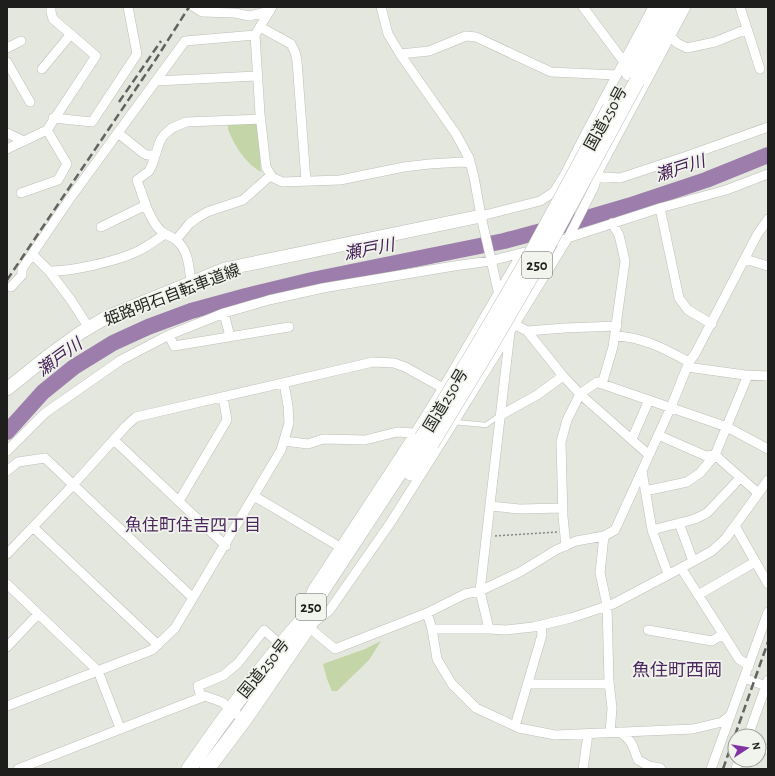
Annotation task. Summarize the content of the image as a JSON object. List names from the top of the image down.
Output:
{
  "streets": {
    "highway": ["国道250号", "250"],
    "main road": ["姫路明石自転車道線"]
  },
  "districts": ["魚住町住吉四丁目", "魚住町西岡"],
  "water": ["瀬戸川"],
  "north": "right"
}
